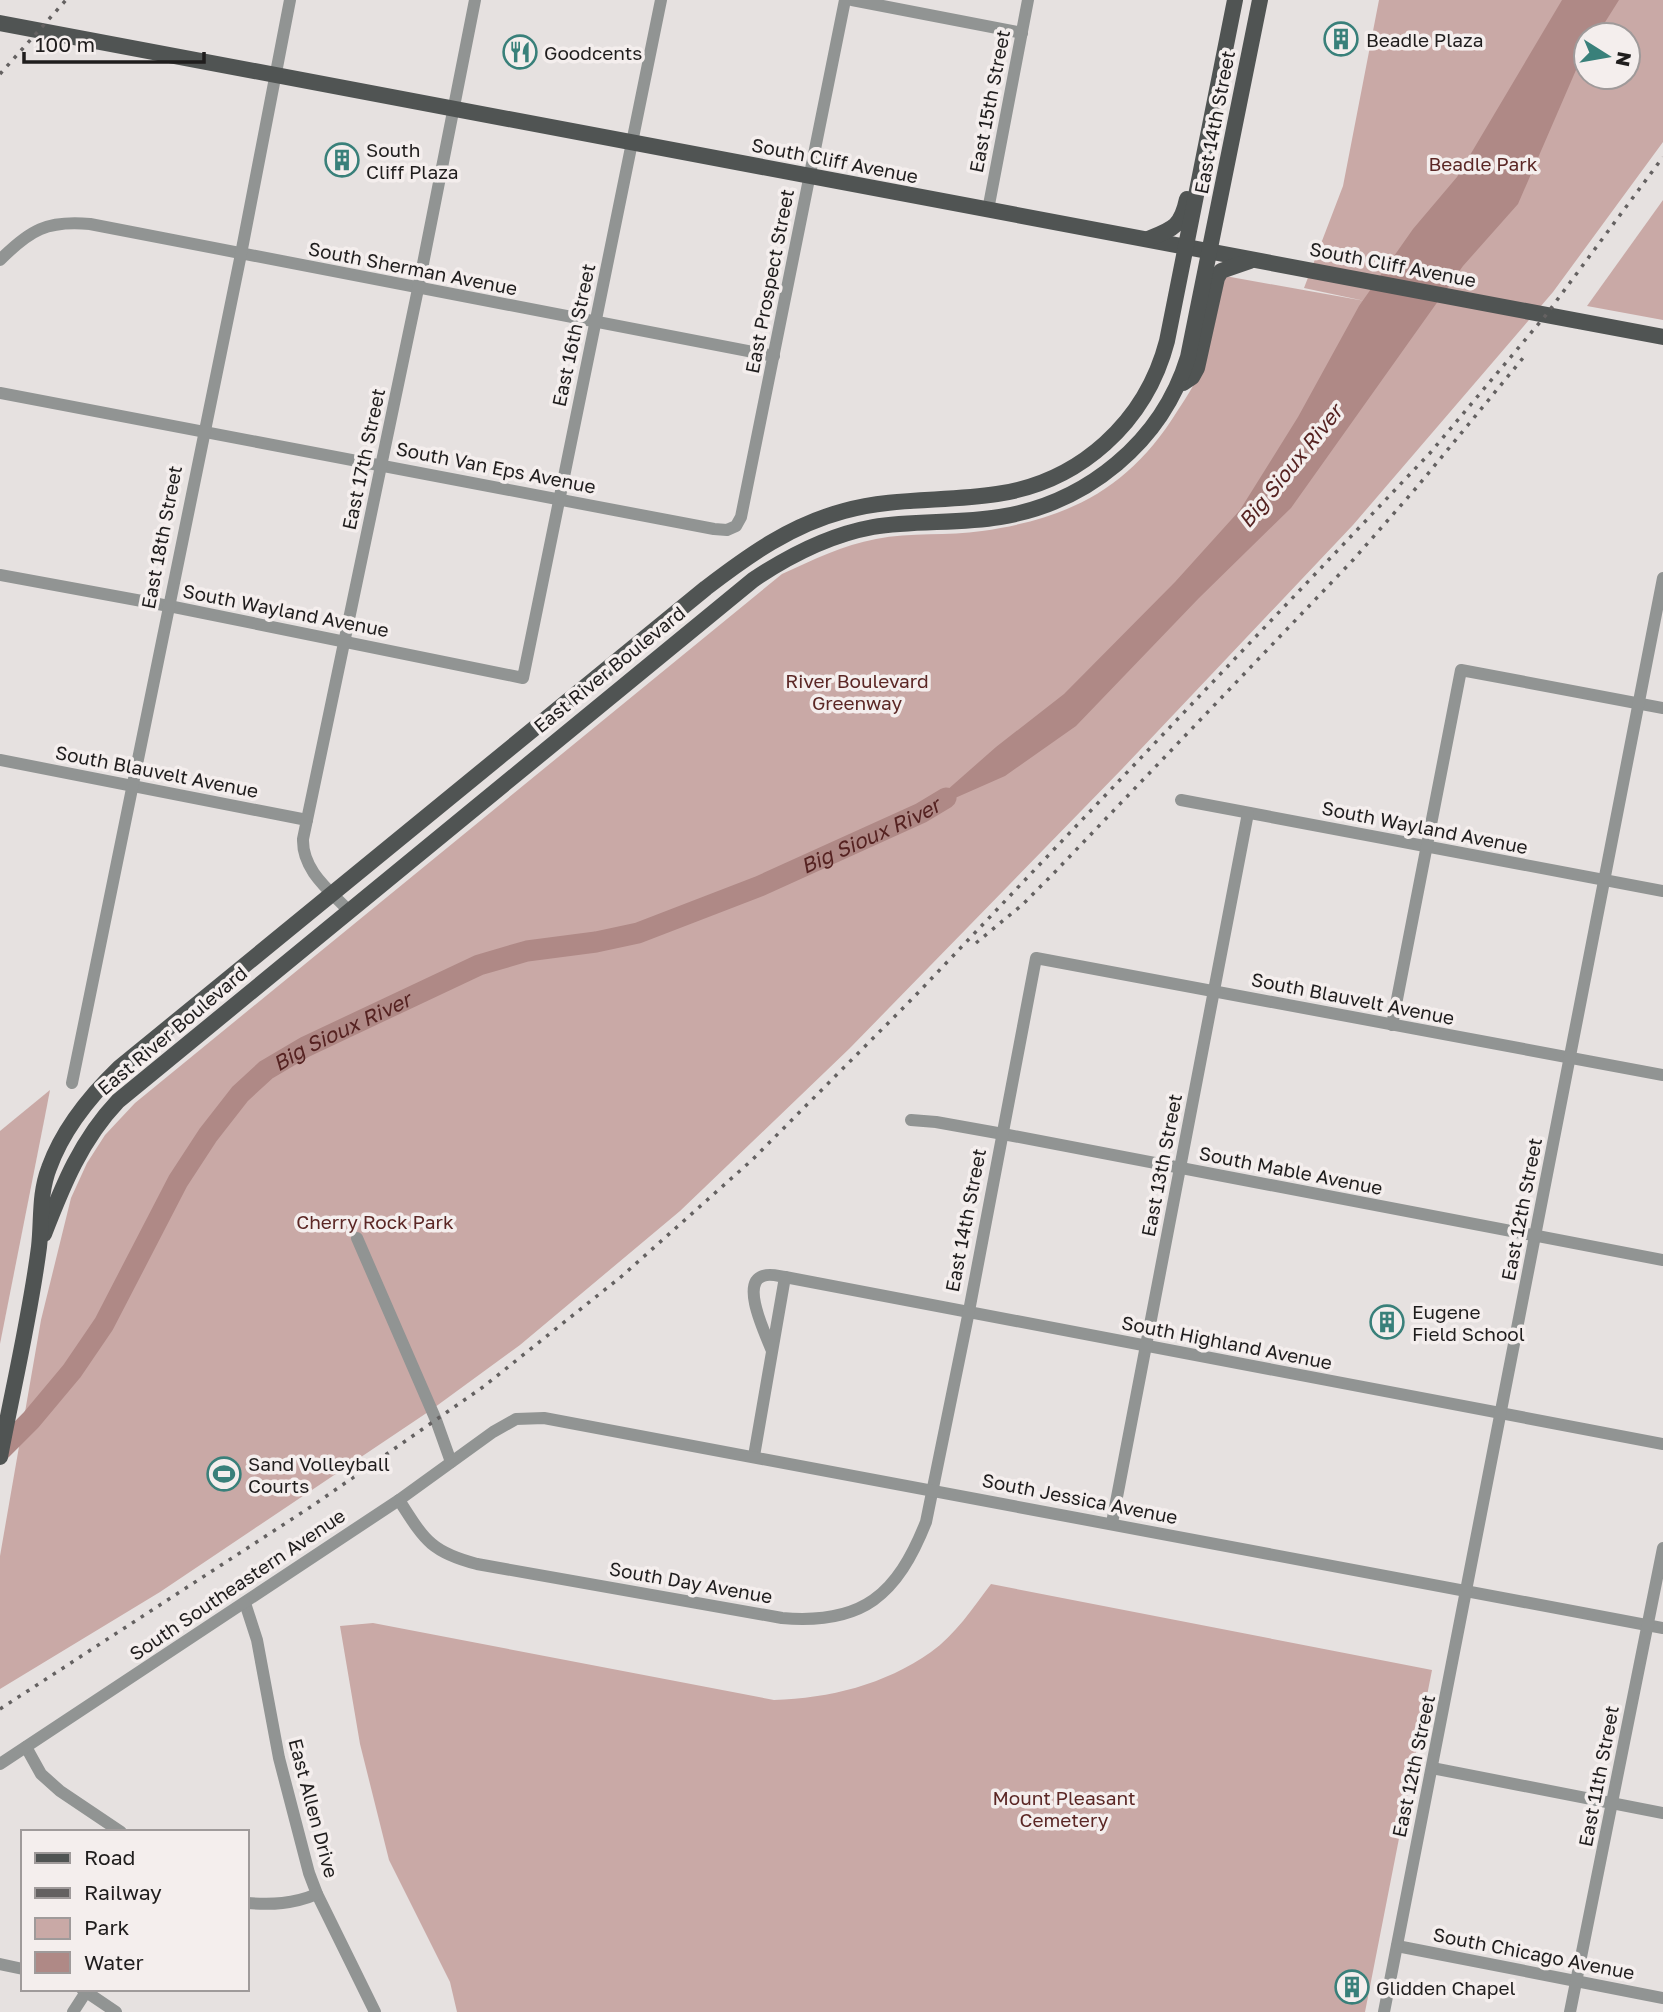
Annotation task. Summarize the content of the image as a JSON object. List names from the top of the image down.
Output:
{
  "streets": {
    "main road": ["East 14th Street", "South Cliff Avenue", "East River Boulevard"],
    "street": [
      "East 15th Street",
      "South Sherman Avenue",
      "East Prospect Street",
      "East 16th Street",
      "East 17th Street",
      "South Van Eps Avenue",
      "East 18th Street",
      "South Wayland Avenue",
      "South Blauvelt Avenue",
      "East 13th Street",
      "South Mable Avenue",
      "East 12th Street",
      "South Highland Avenue",
      "South Jessica Avenue",
      "South Day Avenue",
      "South Southeastern Avenue",
      "East 11th Street",
      "East Allen Drive",
      "South Chicago Avenue"
    ]
  },
  "crossings": [
    ["East 15th Street", "South Cliff Avenue"],
    ["East 14th Street", "South Cliff Avenue"],
    ["East 14th Street", "East River Boulevard"],
    ["East 14th Street", "South Blauvelt Avenue"],
    ["East 14th Street", "South Mable Avenue"],
    ["East 14th Street", "South Highland Avenue"],
    ["East 14th Street", "South Jessica Avenue"],
    ["East 14th Street", "South Day Avenue"],
    ["South Cliff Avenue", "East Prospect Street"],
    ["South Cliff Avenue", "East 16th Street"],
    ["South Cliff Avenue", "East 17th Street"],
    ["South Cliff Avenue", "East 18th Street"],
    ["South Cliff Avenue", "East River Boulevard"],
    ["South Sherman Avenue", "East Prospect Street"],
    ["South Sherman Avenue", "East 16th Street"],
    ["South Sherman Avenue", "East 17th Street"],
    ["South Sherman Avenue", "East 18th Street"],
    ["East Prospect Street", "South Van Eps Avenue"],
    ["East 16th Street", "South Van Eps Avenue"],
    ["East 16th Street", "South Wayland Avenue"],
    ["East 17th Street", "South Van Eps Avenue"],
    ["East 17th Street", "South Wayland Avenue"],
    ["East 17th Street", "East River Boulevard"],
    ["East 17th Street", "South Blauvelt Avenue"],
    ["South Van Eps Avenue", "East 18th Street"],
    ["East 18th Street", "South Wayland Avenue"],
    ["East 18th Street", "South Blauvelt Avenue"],
    ["South Wayland Avenue", "East 13th Street"],
    ["South Wayland Avenue", "East 12th Street"],
    ["South Blauvelt Avenue", "East 13th Street"],
    ["South Blauvelt Avenue", "East 12th Street"],
    ["East 13th Street", "South Mable Avenue"],
    ["East 13th Street", "South Highland Avenue"],
    ["East 13th Street", "South Jessica Avenue"],
    ["South Mable Avenue", "East 12th Street"],
    ["East 12th Street", "South Highland Avenue"],
    ["East 12th Street", "South Jessica Avenue"],
    ["East 12th Street", "South Chicago Avenue"],
    ["South Jessica Avenue", "South Day Avenue"],
    ["South Jessica Avenue", "South Southeastern Avenue"],
    ["South Jessica Avenue", "East 11th Street"],
    ["South Day Avenue", "South Southeastern Avenue"],
    ["South Southeastern Avenue", "East Allen Drive"],
    ["East 11th Street", "South Chicago Avenue"]
  ],
  "water": ["Big Sioux River"],
  "parks": [
    "Beadle Park",
    "River Boulevard Greenway",
    "Cherry Rock Park",
    "Mount Pleasant Cemetery"
  ],
  "places": {
    "building": [
      "Beadle Plaza",
      "South Cliff Plaza",
      "Eugene Field School",
      "Glidden Chapel"
    ],
    "restaurant": ["Goodcents"],
    "sports": ["Sand Volleyball Courts"]
  },
  "legend": [
    "Road",
    "Railway",
    "Park",
    "Water"
  ],
  "scale_bar": "100 m",
  "north": "right"
}
